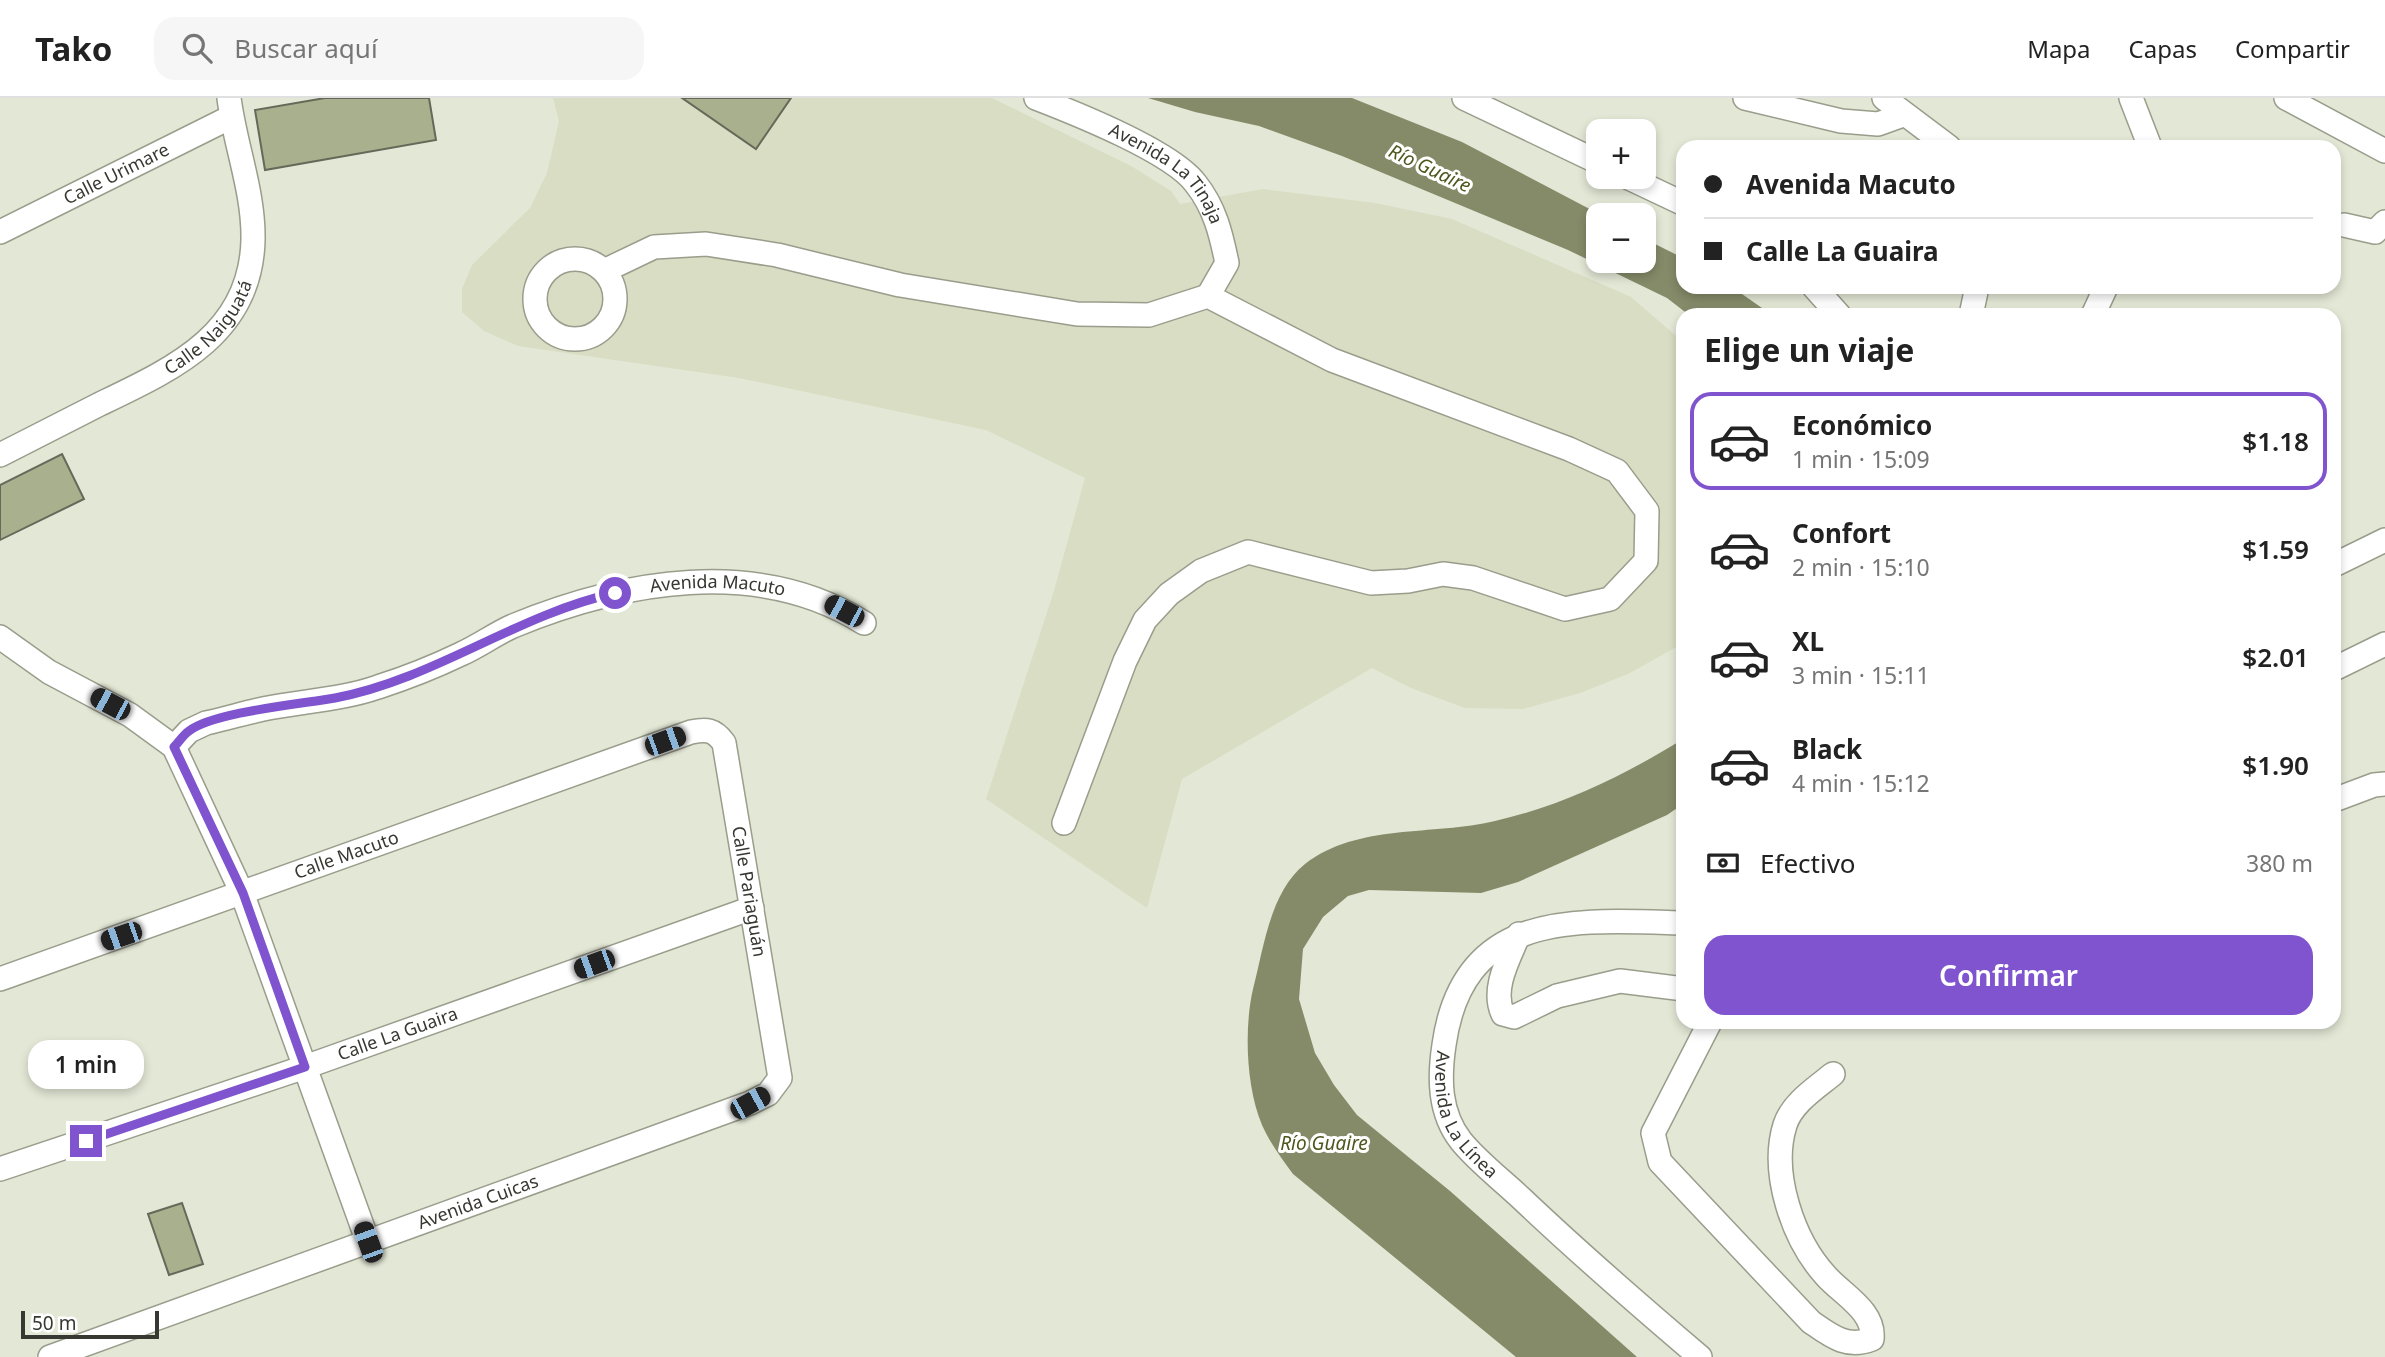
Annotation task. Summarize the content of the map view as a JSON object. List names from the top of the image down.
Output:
{
  "streets": {
    "street": [
      "Calle Urimare",
      "Avenida La Tinaja",
      "Calle Naiguatá",
      "Avenida Macuto",
      "Calle Macuto",
      "Calle Pariaguán",
      "Calle La Guaira",
      "Avenida La Línea",
      "Avenida Cuicas"
    ]
  },
  "crossings": [
    ["Calle Urimare", "Calle Naiguatá"],
    ["Calle Macuto", "Calle Pariaguán"],
    ["Calle Pariaguán", "Calle La Guaira"],
    ["Calle Pariaguán", "Avenida Cuicas"]
  ],
  "water": ["Río Guaire"],
  "scale_bar": "50 m",
  "page": {
    "header": "Tako",
    "search": "Buscar aquí",
    "nav": ["Mapa", "Capas", "Compartir"],
    "map_buttons": ["+", "−"],
    "banner": ["Avenida Macuto", "Calle La Guaira"],
    "heading": "Elige un viaje",
    "list": [
      {
        "name": "Económico",
        "note": "1 min · 15:09",
        "value": "$1.18"
      },
      {
        "name": "Confort",
        "note": "2 min · 15:10",
        "value": "$1.59"
      },
      {
        "name": "XL",
        "note": "3 min · 15:11",
        "value": "$2.01"
      },
      {
        "name": "Black",
        "note": "4 min · 15:12",
        "value": "$1.90"
      }
    ],
    "pay": ["Efectivo", "380 m"],
    "buttons": "Confirmar",
    "bubble": "1 min",
    "scale": "50 m"
  }
}
